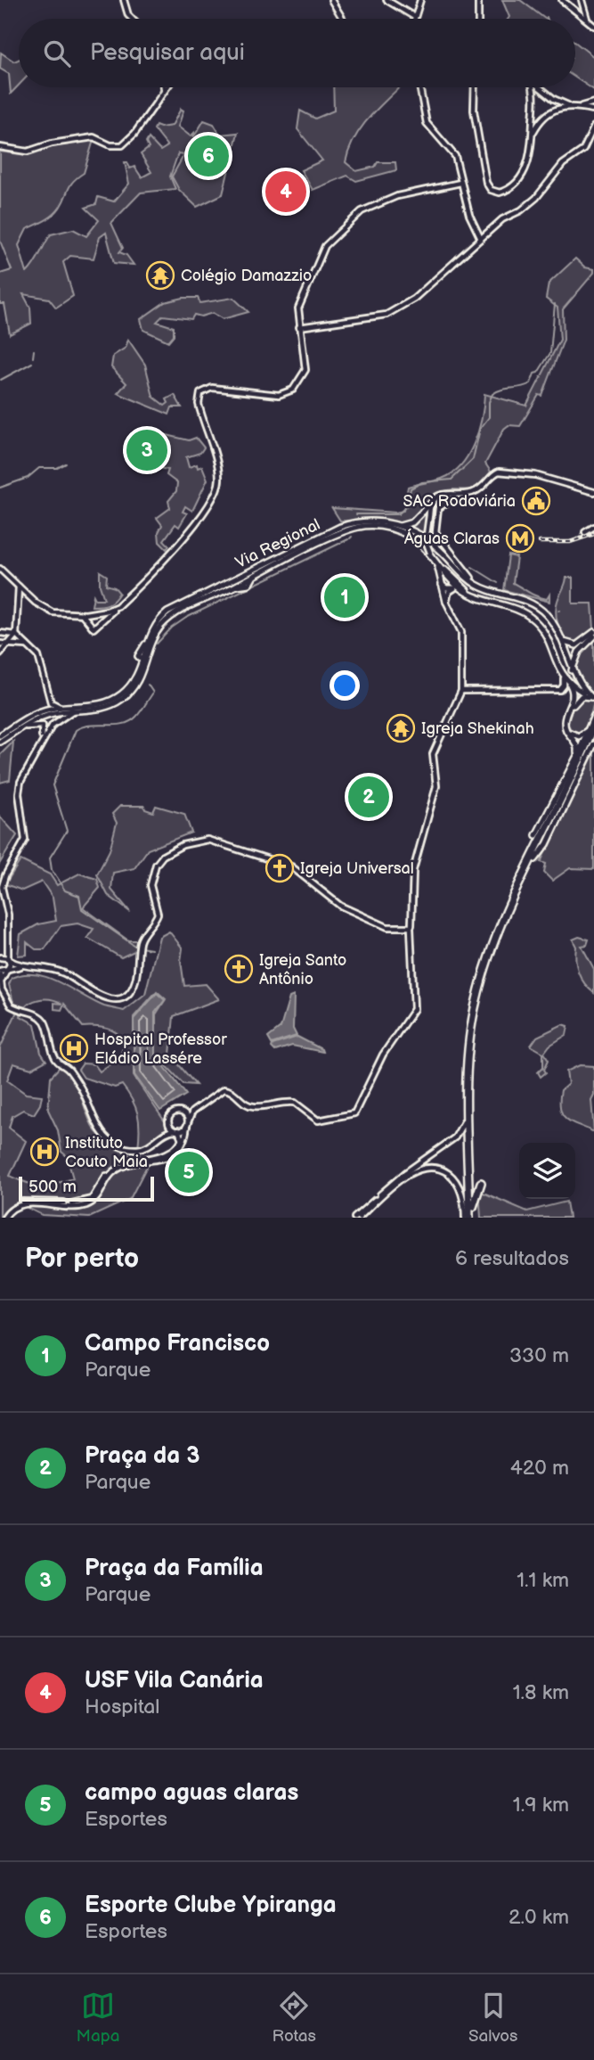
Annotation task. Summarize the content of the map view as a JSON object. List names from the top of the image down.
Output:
{
  "streets": {
    "main road": ["Via Regional"]
  },
  "places": {
    "temple": ["Colégio Damazzio", "Igreja Shekinah"],
    "public building": ["SAC Rodoviária"],
    "metro station": ["Águas Claras"],
    "church": ["Igreja Universal", "Igreja Santo Antônio"],
    "hospital": ["Hospital Professor Eládio Lassére", "Instituto Couto Maia"]
  },
  "scale_bar": "500 m",
  "page": {
    "search": "Pesquisar aqui",
    "pins": [
      "6",
      "4",
      "3",
      "1",
      "2",
      "5"
    ],
    "scale": "500 m",
    "heading": ["Por perto", "6 resultados"],
    "list": [
      {
        "mark": "1",
        "name": "Campo Francisco",
        "note": "Parque",
        "value": "330 m"
      },
      {
        "mark": "2",
        "name": "Praça da 3",
        "note": "Parque",
        "value": "420 m"
      },
      {
        "mark": "3",
        "name": "Praça da Família",
        "note": "Parque",
        "value": "1.1 km"
      },
      {
        "mark": "4",
        "name": "USF Vila Canária",
        "note": "Hospital",
        "value": "1.8 km"
      },
      {
        "mark": "5",
        "name": "campo aguas claras",
        "note": "Esportes",
        "value": "1.9 km"
      },
      {
        "mark": "6",
        "name": "Esporte Clube Ypiranga",
        "note": "Esportes",
        "value": "2.0 km"
      }
    ],
    "nav": ["Mapa", "Rotas", "Salvos"]
  }
}
